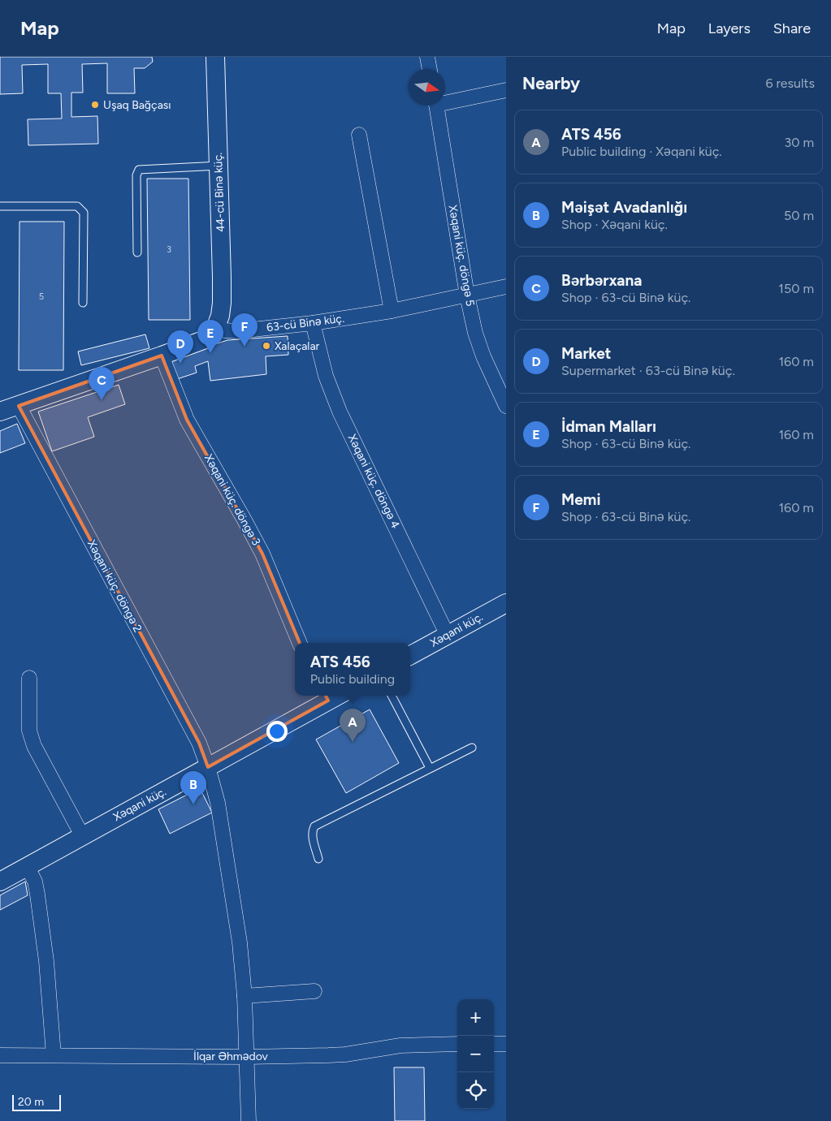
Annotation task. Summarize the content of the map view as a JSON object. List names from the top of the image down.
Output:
{
  "streets": {
    "street": [
      "44-cü Binə küç.",
      "Xəqani küç. döngə 5",
      "63-cü Binə küç.",
      "Xəqani küç. döngə 4",
      "Xəqani küç. döngə 3",
      "Xəqani küç. döngə 2",
      "Xəqani küç.",
      "İlqar Əhmədov"
    ]
  },
  "crossings": [
    ["44-cü Binə küç.", "63-cü Binə küç."],
    ["Xəqani küç. döngə 5", "63-cü Binə küç."],
    ["63-cü Binə küç.", "Xəqani küç. döngə 4"],
    ["Xəqani küç. döngə 4", "Xəqani küç."],
    ["Xəqani küç. döngə 2", "Xəqani küç."],
    ["Xəqani küç. döngə 2", "İlqar Əhmədov"]
  ],
  "places": ["Uşaq Bağçası", "Xalaçalar"],
  "house_numbers": ["3", "5"],
  "scale_bar": "20 m",
  "north": "right",
  "page": {
    "header": "Map",
    "nav": ["Map", "Layers", "Share"],
    "heading": ["Nearby", "6 results"],
    "list": [
      {
        "mark": "A",
        "name": "ATS 456",
        "note": "Public building · Xəqani küç.",
        "value": "30 m"
      },
      {
        "mark": "B",
        "name": "Məişət Avadanlığı",
        "note": "Shop · Xəqani küç.",
        "value": "50 m"
      },
      {
        "mark": "C",
        "name": "Bərbərxana",
        "note": "Shop · 63-cü Binə küç.",
        "value": "150 m"
      },
      {
        "mark": "D",
        "name": "Market",
        "note": "Supermarket · 63-cü Binə küç.",
        "value": "160 m"
      },
      {
        "mark": "E",
        "name": "İdman Malları",
        "note": "Shop · 63-cü Binə küç.",
        "value": "160 m"
      },
      {
        "mark": "F",
        "name": "Memi",
        "note": "Shop · 63-cü Binə küç.",
        "value": "160 m"
      }
    ],
    "pins": [
      "F",
      "E",
      "D",
      "C",
      "A",
      "B"
    ],
    "popup": ["ATS 456", "Public building"],
    "map_buttons": ["+", "−"],
    "scale": "20 m"
  }
}
